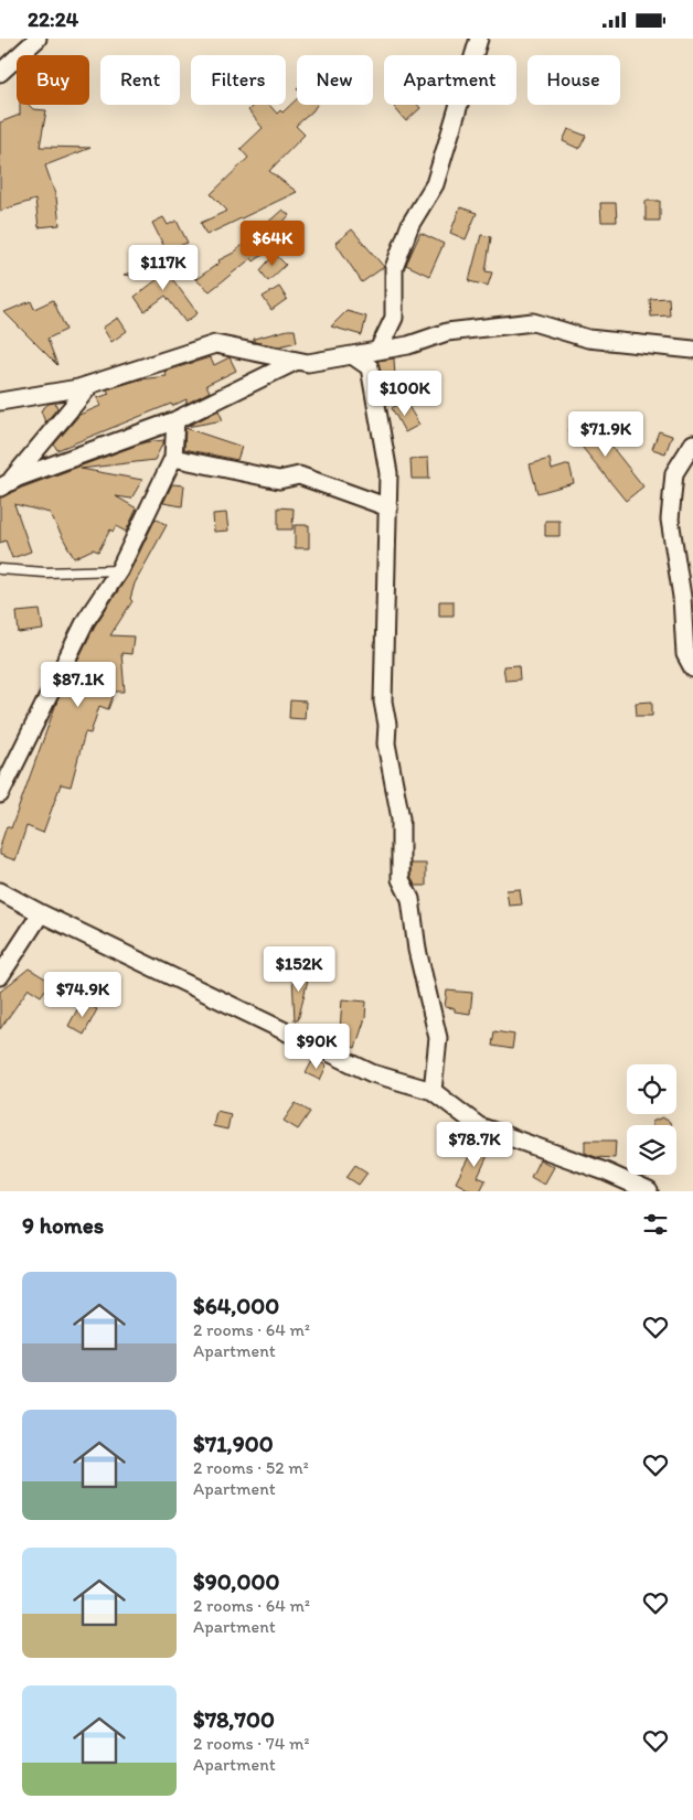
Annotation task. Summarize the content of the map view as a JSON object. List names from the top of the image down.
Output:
{
  "page": {
    "status": "22:24",
    "chip": [
      "Buy",
      "Rent",
      "Filters",
      "New",
      "Apartment",
      "House"
    ],
    "price": [
      "$64K",
      "$117K",
      "$100K",
      "$71.9K",
      "$87.1K",
      "$152K",
      "$74.9K",
      "$90K",
      "$78.7K"
    ],
    "heading": "9 homes",
    "list": [
      {
        "name": "$64,000",
        "note": "2 rooms · 64 m² · Apartment"
      },
      {
        "name": "$71,900",
        "note": "2 rooms · 52 m² · Apartment"
      },
      {
        "name": "$90,000",
        "note": "2 rooms · 64 m² · Apartment"
      },
      {
        "name": "$78,700",
        "note": "2 rooms · 74 m² · Apartment"
      }
    ]
  }
}
